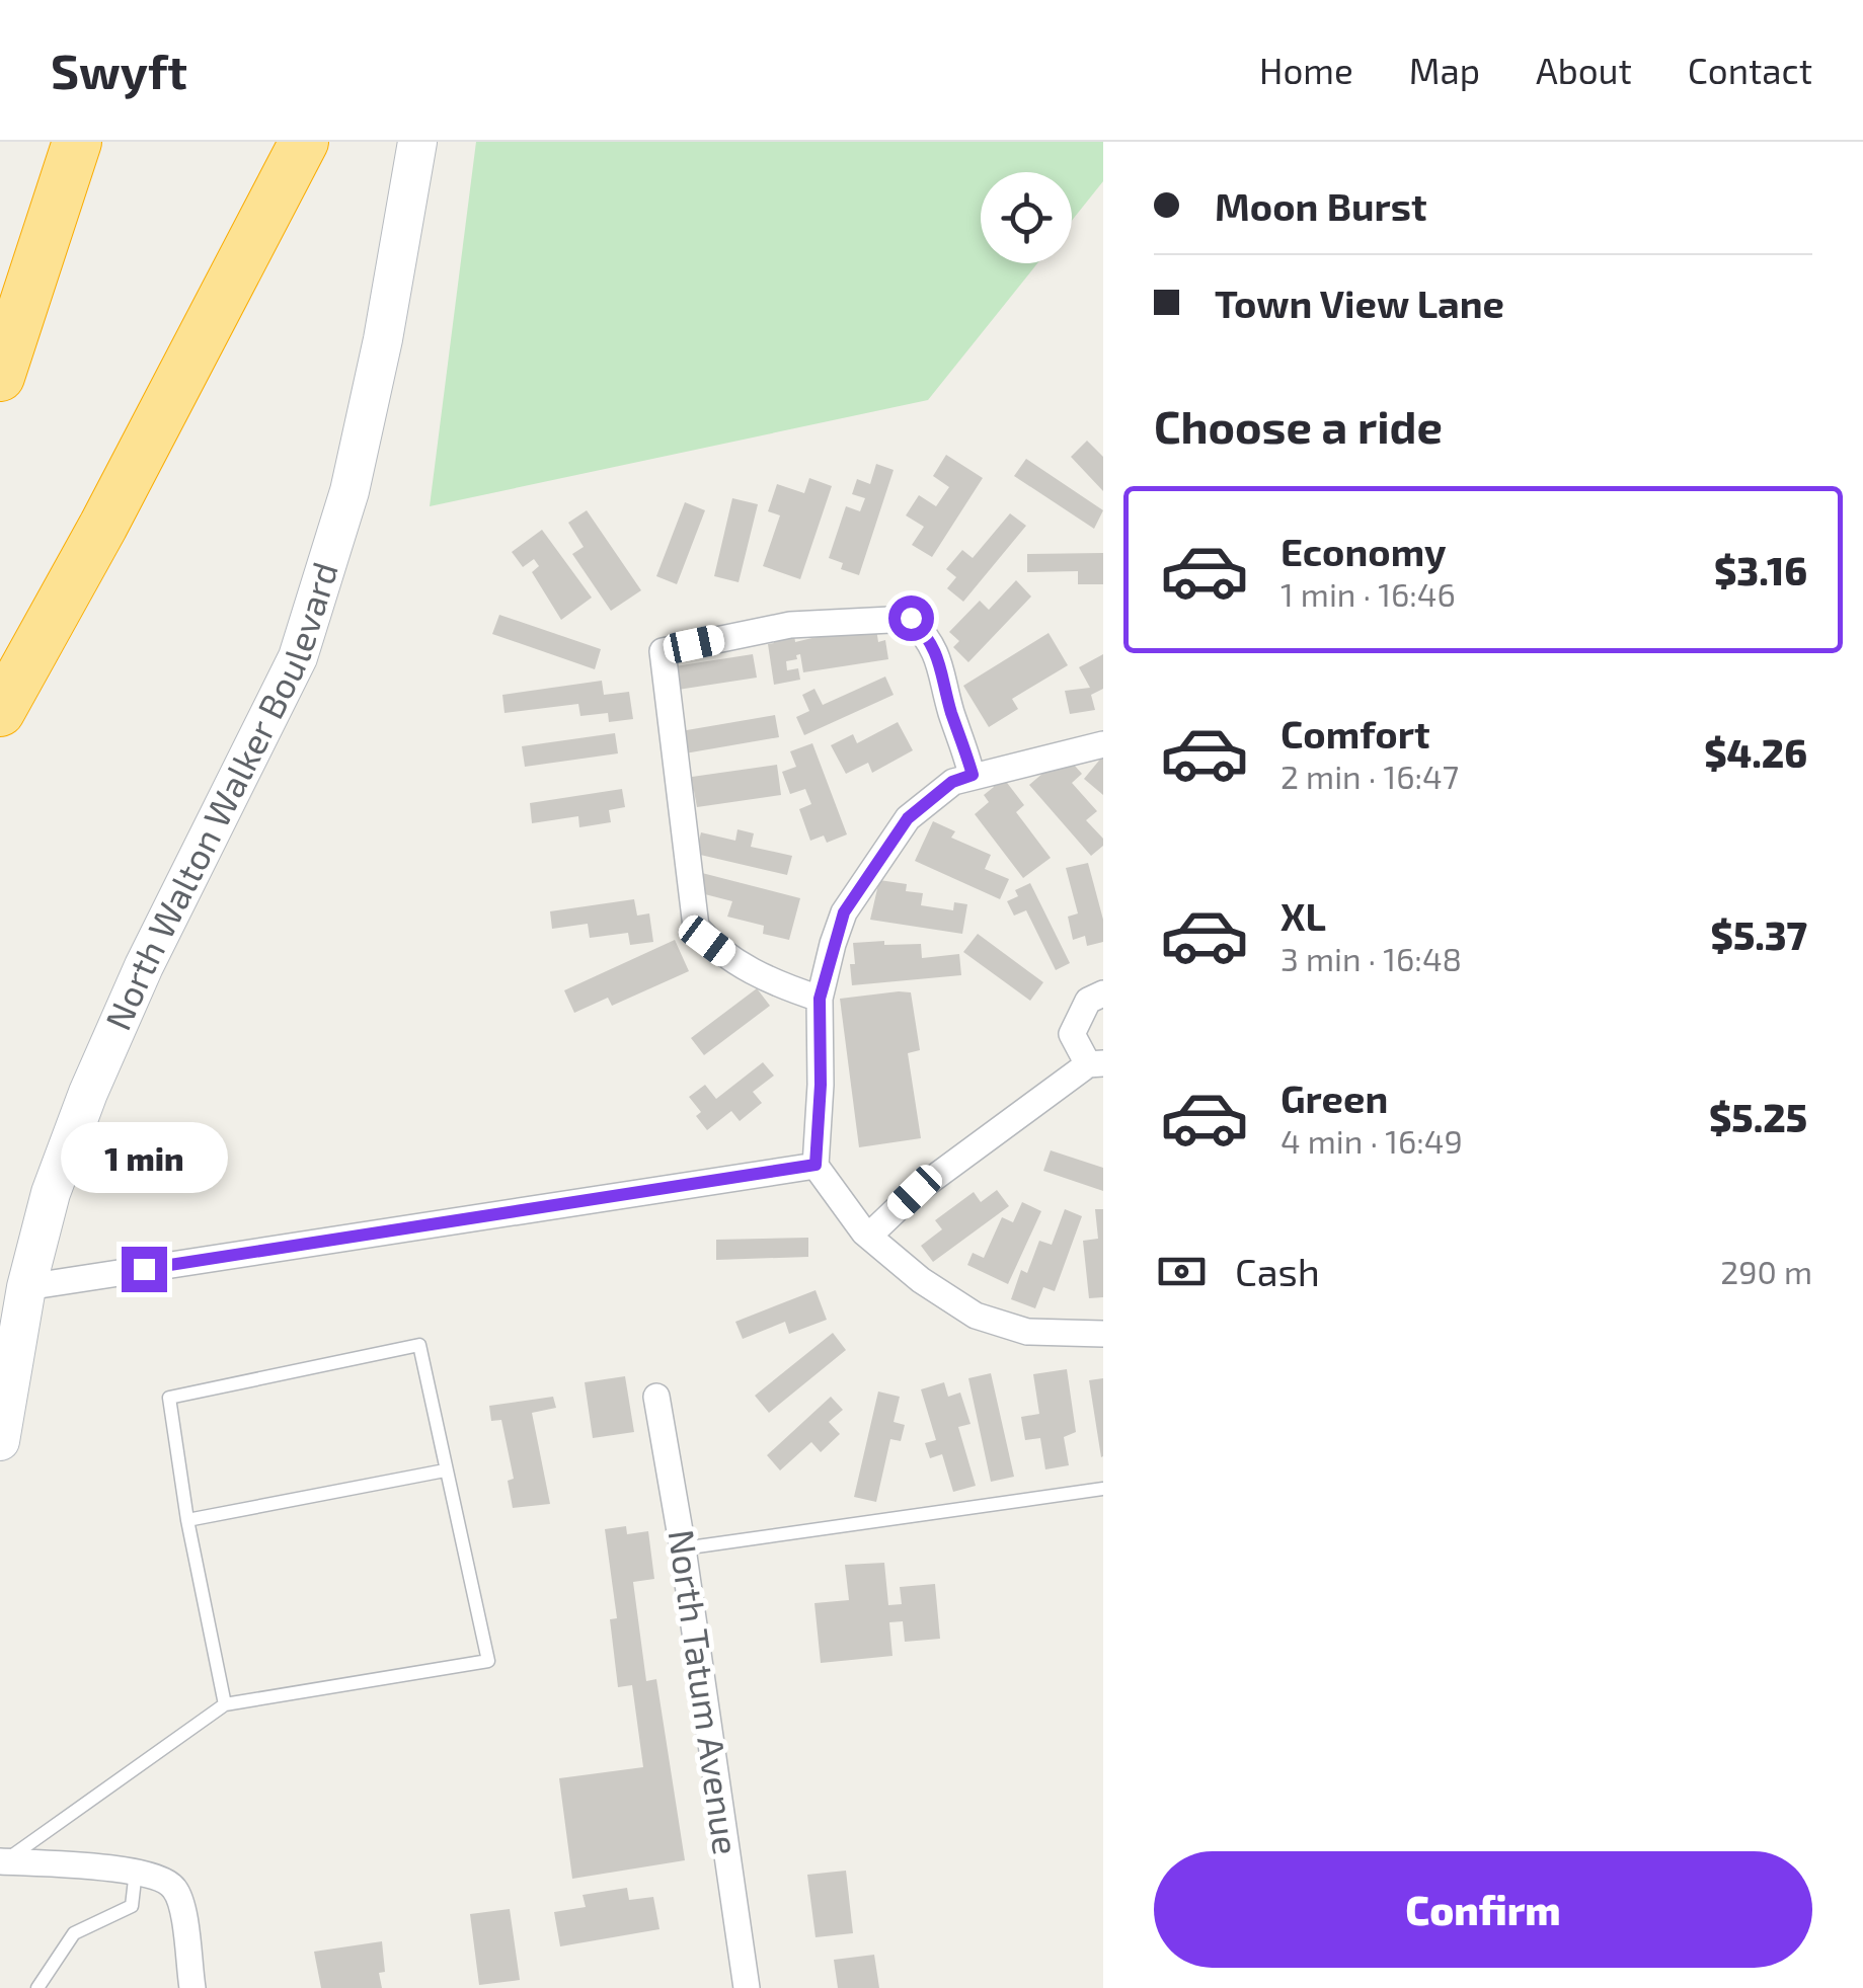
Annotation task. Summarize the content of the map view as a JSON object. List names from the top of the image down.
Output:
{
  "streets": {
    "main road": ["North Walton Walker Boulevard"],
    "street": ["North Tatum Avenue"]
  },
  "page": {
    "header": "Swyft",
    "nav": [
      "Home",
      "Map",
      "About",
      "Contact"
    ],
    "banner": ["Moon Burst", "Town View Lane"],
    "heading": "Choose a ride",
    "list": [
      {
        "name": "Economy",
        "note": "1 min · 16:46",
        "value": "$3.16"
      },
      {
        "name": "Comfort",
        "note": "2 min · 16:47",
        "value": "$4.26"
      },
      {
        "name": "XL",
        "note": "3 min · 16:48",
        "value": "$5.37"
      },
      {
        "name": "Green",
        "note": "4 min · 16:49",
        "value": "$5.25"
      }
    ],
    "bubble": "1 min",
    "pay": ["Cash", "290 m"],
    "buttons": "Confirm"
  }
}
